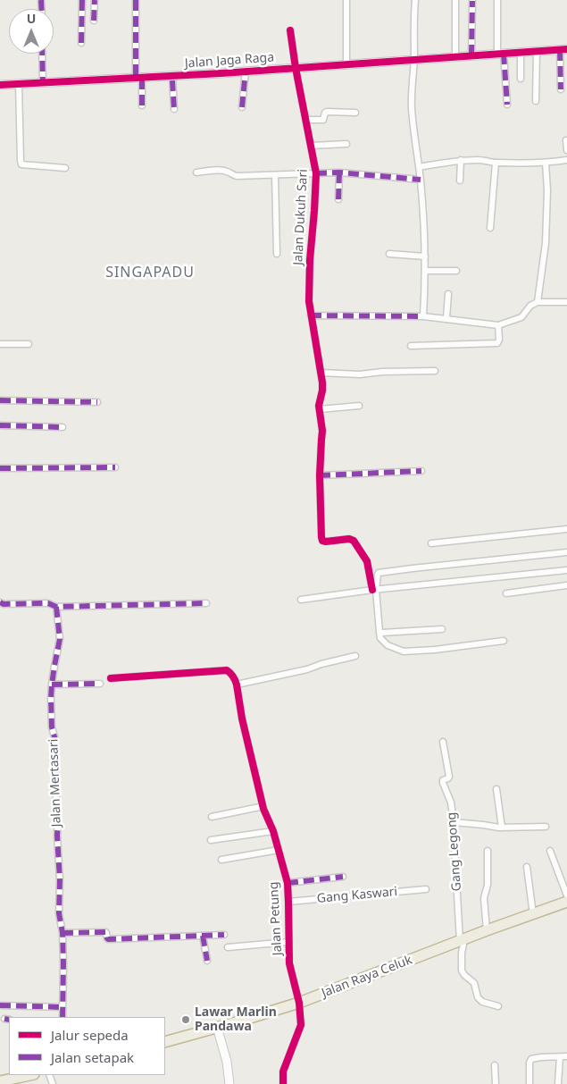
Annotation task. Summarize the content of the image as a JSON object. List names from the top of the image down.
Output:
{
  "streets": {
    "highway": ["Jalan Raya Celuk"],
    "street": [
      "Jalan Jaga Raga",
      "Jalan Dukuh Sari",
      "Jalan Mertasari",
      "Gang Legong",
      "Gang Kaswari",
      "Jalan Petung"
    ]
  },
  "crossings": [
    ["Jalan Jaga Raga", "Jalan Dukuh Sari"],
    ["Gang Legong", "Jalan Raya Celuk"],
    ["Gang Kaswari", "Jalan Petung"],
    ["Jalan Petung", "Jalan Raya Celuk"]
  ],
  "districts": ["SINGAPADU"],
  "places": ["Lawar Marlin Pandawa"],
  "legend": ["Jalur sepeda", "Jalan setapak"],
  "north": "top"
}
